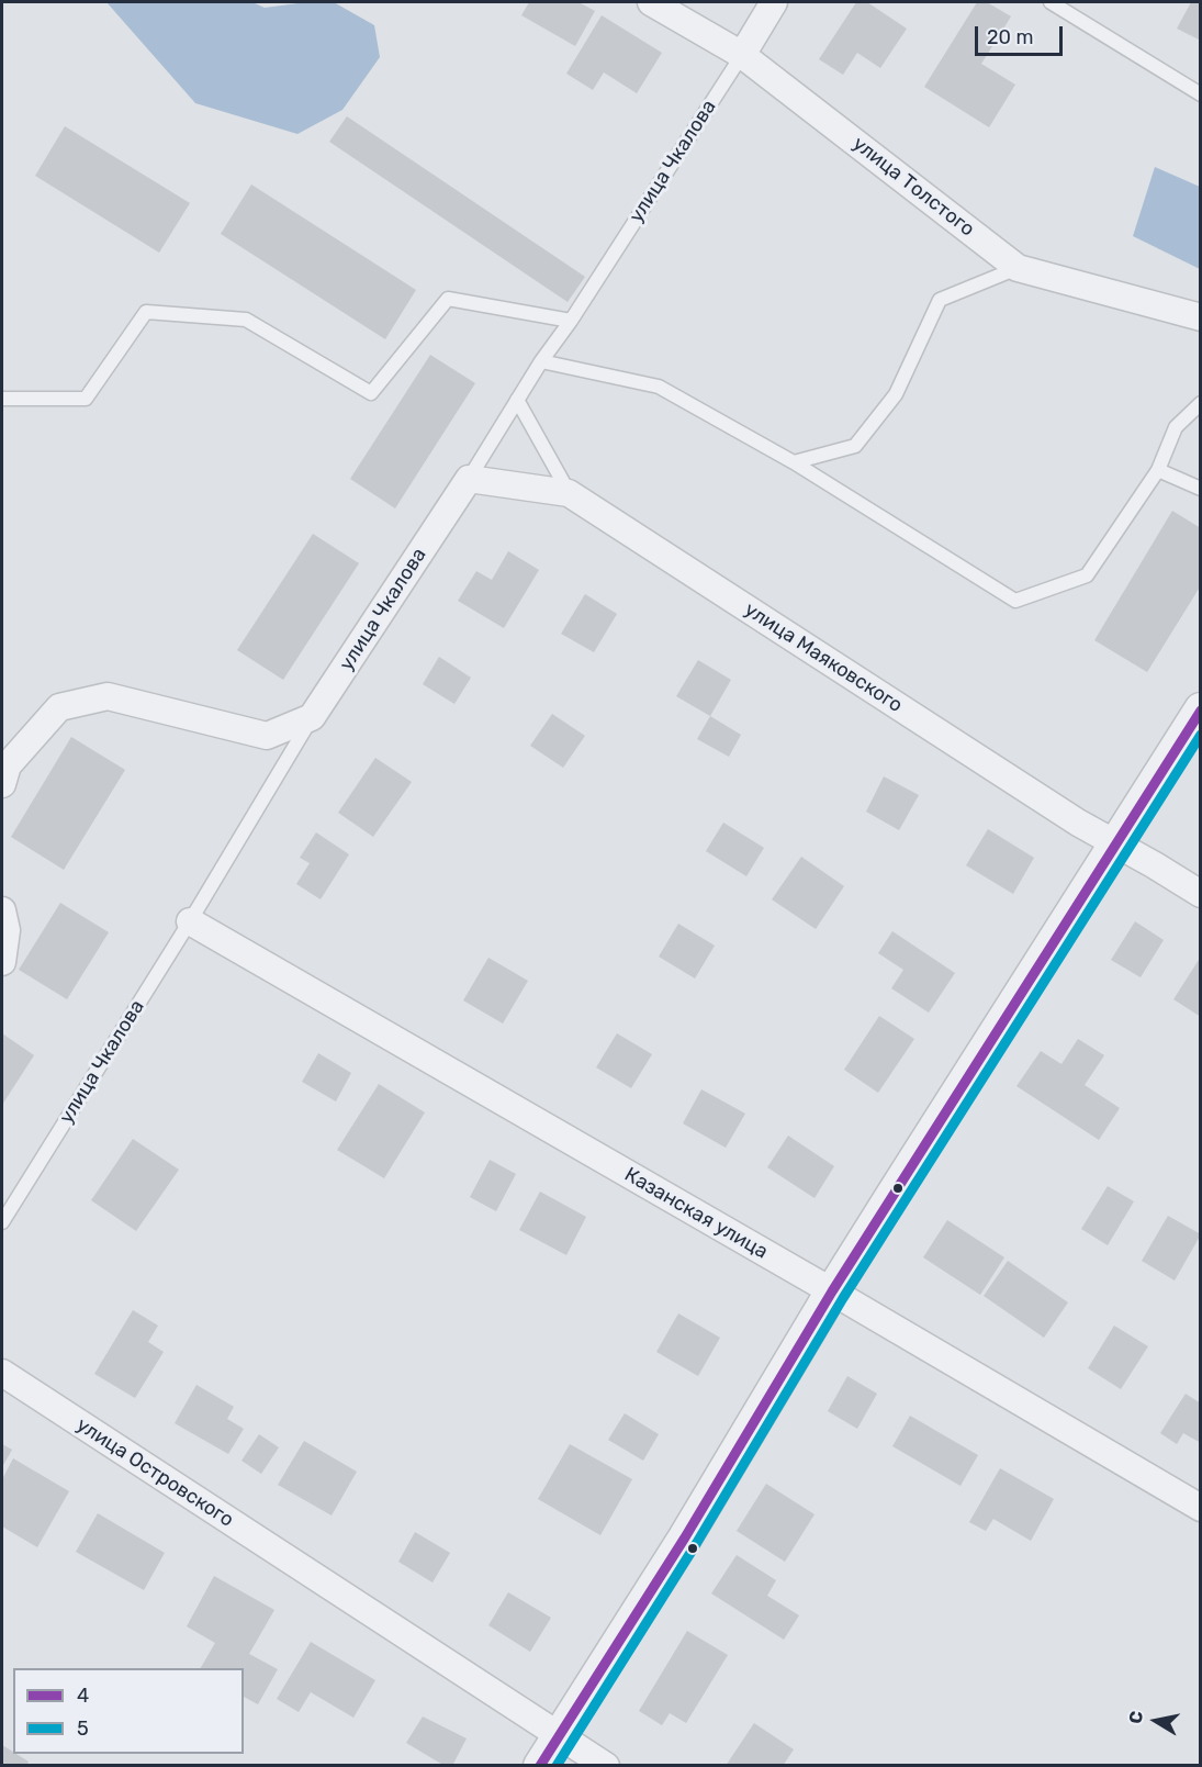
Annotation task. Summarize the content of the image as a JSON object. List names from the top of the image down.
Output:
{
  "streets": {
    "street": [
      "улица Чкалова",
      "улица Толстого",
      "улица Маяковского",
      "Казанская улица",
      "улица Островского"
    ]
  },
  "crossings": [
    ["улица Чкалова", "улица Толстого"],
    ["улица Чкалова", "улица Маяковского"],
    ["улица Чкалова", "Казанская улица"]
  ],
  "lines": ["transit line 4", "transit line 5"],
  "legend": ["4", "5"],
  "scale_bar": "20 m",
  "north": "left"
}
